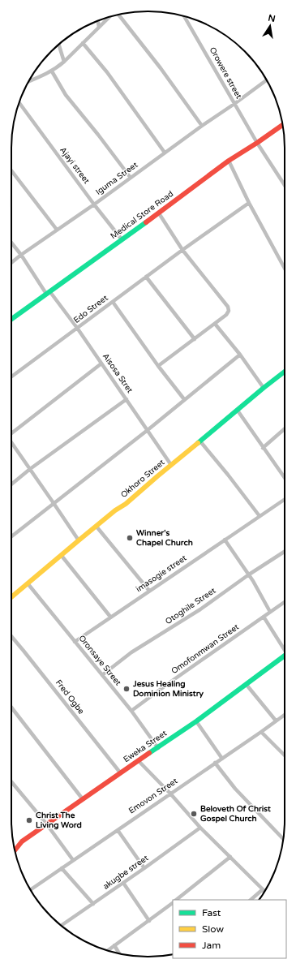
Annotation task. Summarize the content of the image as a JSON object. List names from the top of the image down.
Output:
{
  "streets": {
    "street": [
      "Orowere street",
      "Ajayi street",
      "Iguma Street",
      "Medical Store Road",
      "Edo Street",
      "Aisosa Stret",
      "Okhoro Street",
      "imasogie street",
      "Otoghile Street",
      "Omofonmwan Street",
      "Oronsaye Street",
      "Fred Ogbe",
      "Eweka Street",
      "Emovon Street",
      "akugbe street"
    ]
  },
  "crossings": [
    ["Orowere street", "Iguma Street"],
    ["Orowere street", "Medical Store Road"],
    ["Ajayi street", "Iguma Street"],
    ["Ajayi street", "Medical Store Road"],
    ["Iguma Street", "Aisosa Stret"],
    ["Medical Store Road", "Aisosa Stret"],
    ["Edo Street", "Aisosa Stret"],
    ["Aisosa Stret", "Okhoro Street"],
    ["Okhoro Street", "Oronsaye Street"],
    ["imasogie street", "Oronsaye Street"],
    ["Otoghile Street", "Oronsaye Street"],
    ["Omofonmwan Street", "Oronsaye Street"],
    ["Oronsaye Street", "Eweka Street"],
    ["Fred Ogbe", "Eweka Street"]
  ],
  "places": [
    "Winner's Chapel Church",
    "Jesus Healing Dominion Ministry",
    "Beloveth Of Christ Gospel Church",
    "Christ The Living Word"
  ],
  "legend": ["Fast", "Slow", "Jam"],
  "north": "top"
}
